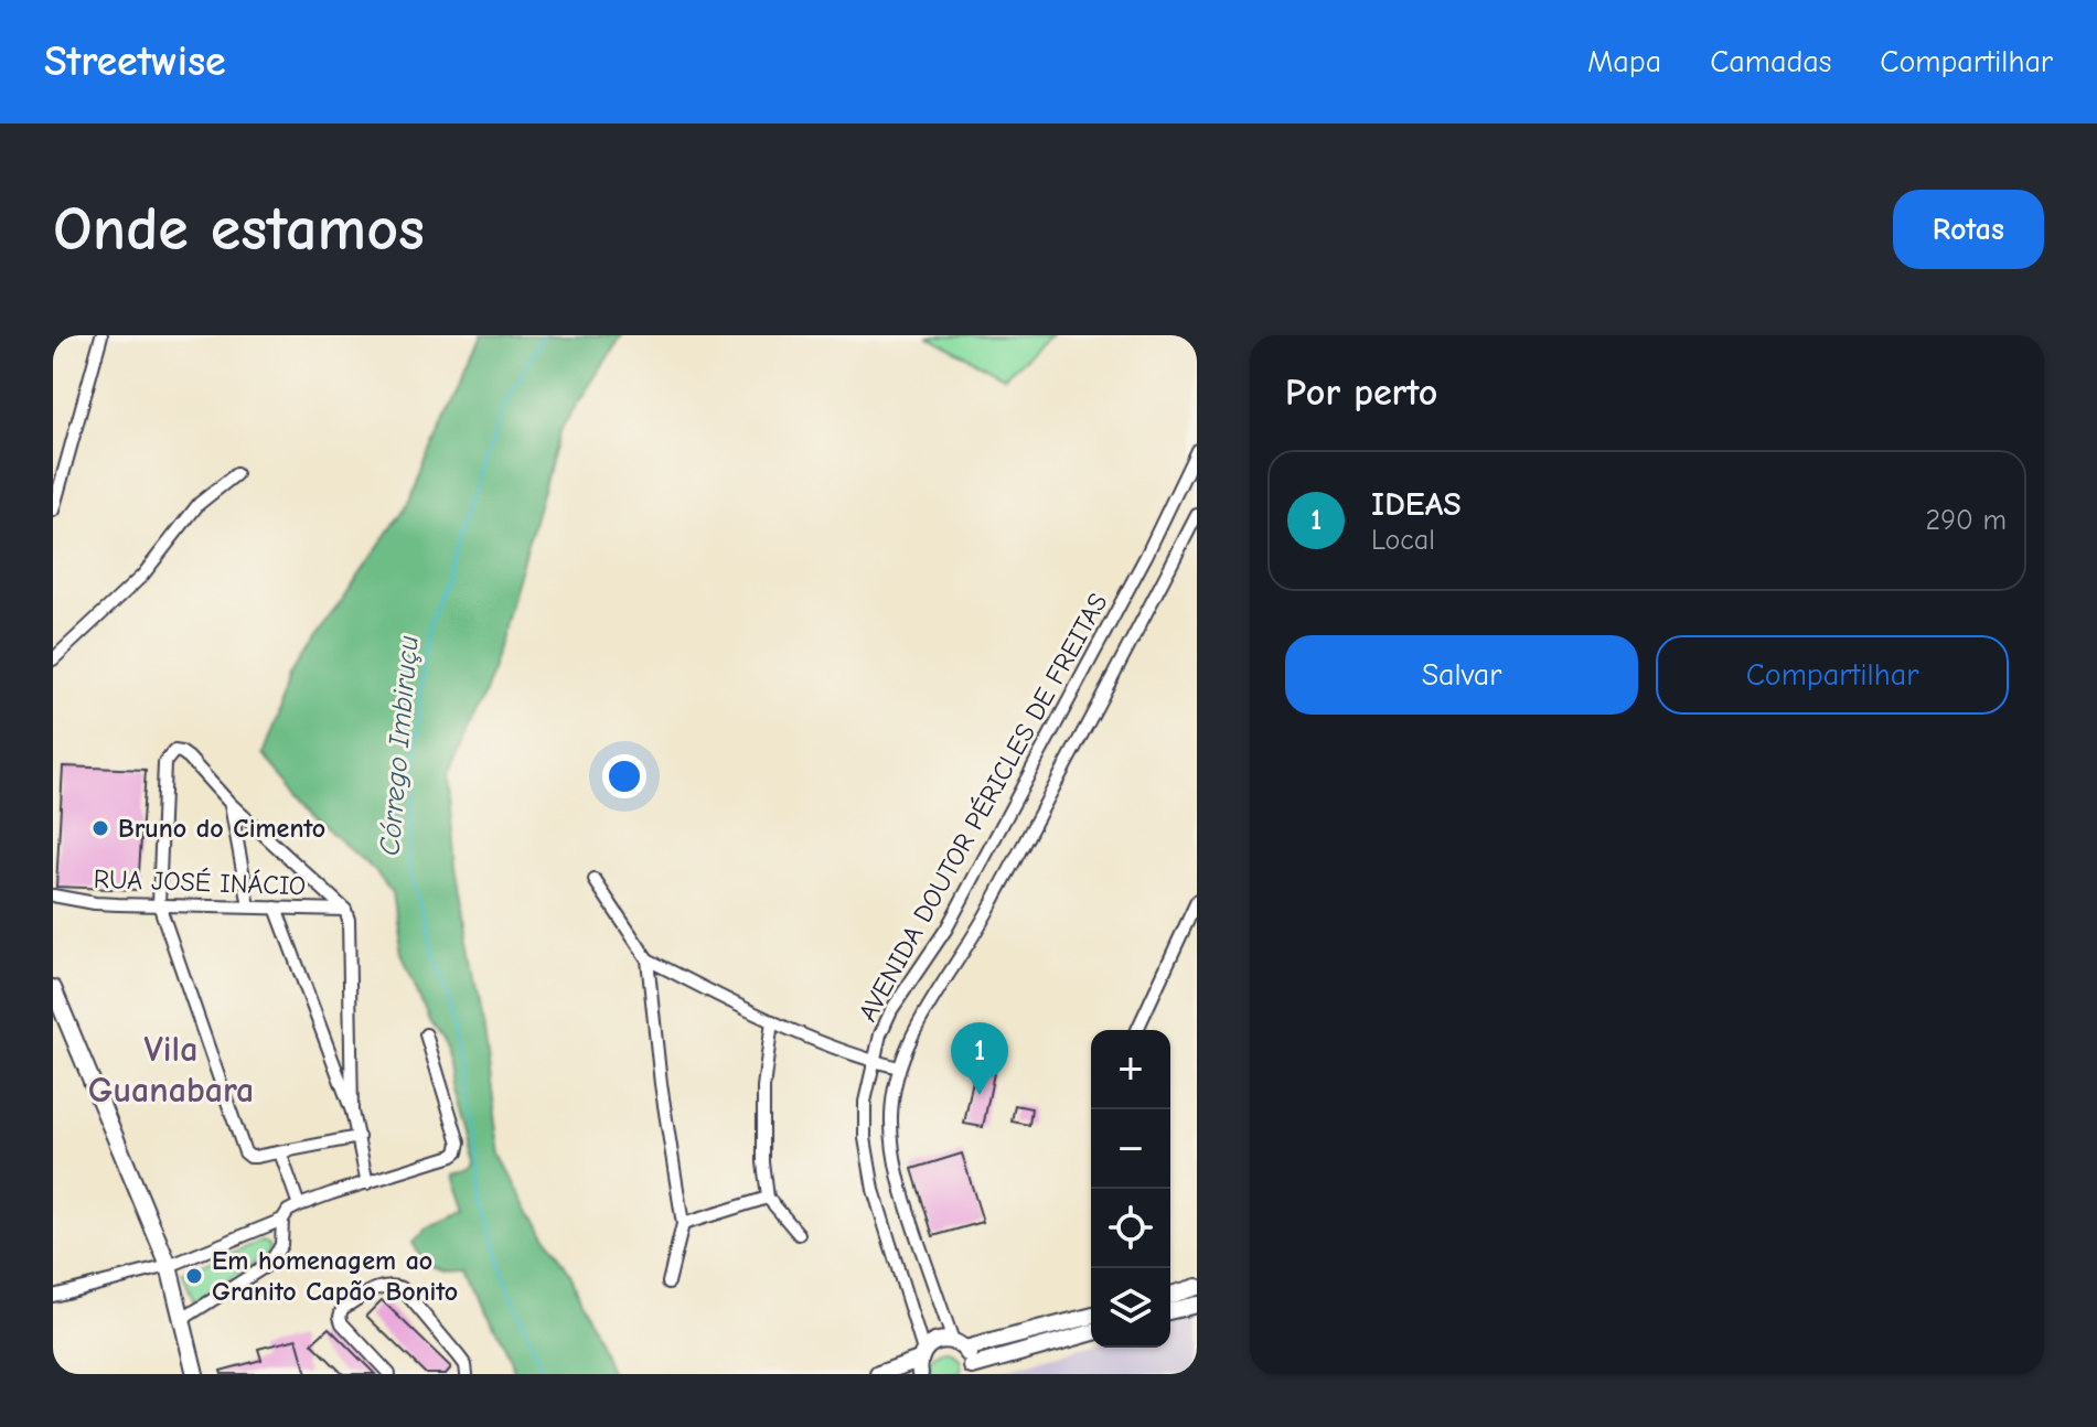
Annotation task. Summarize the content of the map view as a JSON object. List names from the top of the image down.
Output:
{
  "streets": {
    "street": ["AVENIDA DOUTOR PÉRICLES DE FREITAS", "RUA JOSÉ INÁCIO"]
  },
  "districts": ["Vila Guanabara"],
  "water": ["Córrego Imbiruçu"],
  "places": ["Bruno do Cimento", "Em homenagem ao Granito Capão Bonito"],
  "page": {
    "header": "Streetwise",
    "nav": ["Mapa", "Camadas", "Compartilhar"],
    "buttons": [
      "Rotas",
      ["Salvar", "Compartilhar"]
    ],
    "title": "Onde estamos",
    "heading": "Por perto",
    "list": [
      {
        "mark": "1",
        "name": "IDEAS",
        "note": "Local",
        "value": "290 m"
      }
    ],
    "pins": "1",
    "map_buttons": ["+", "−"]
  }
}
